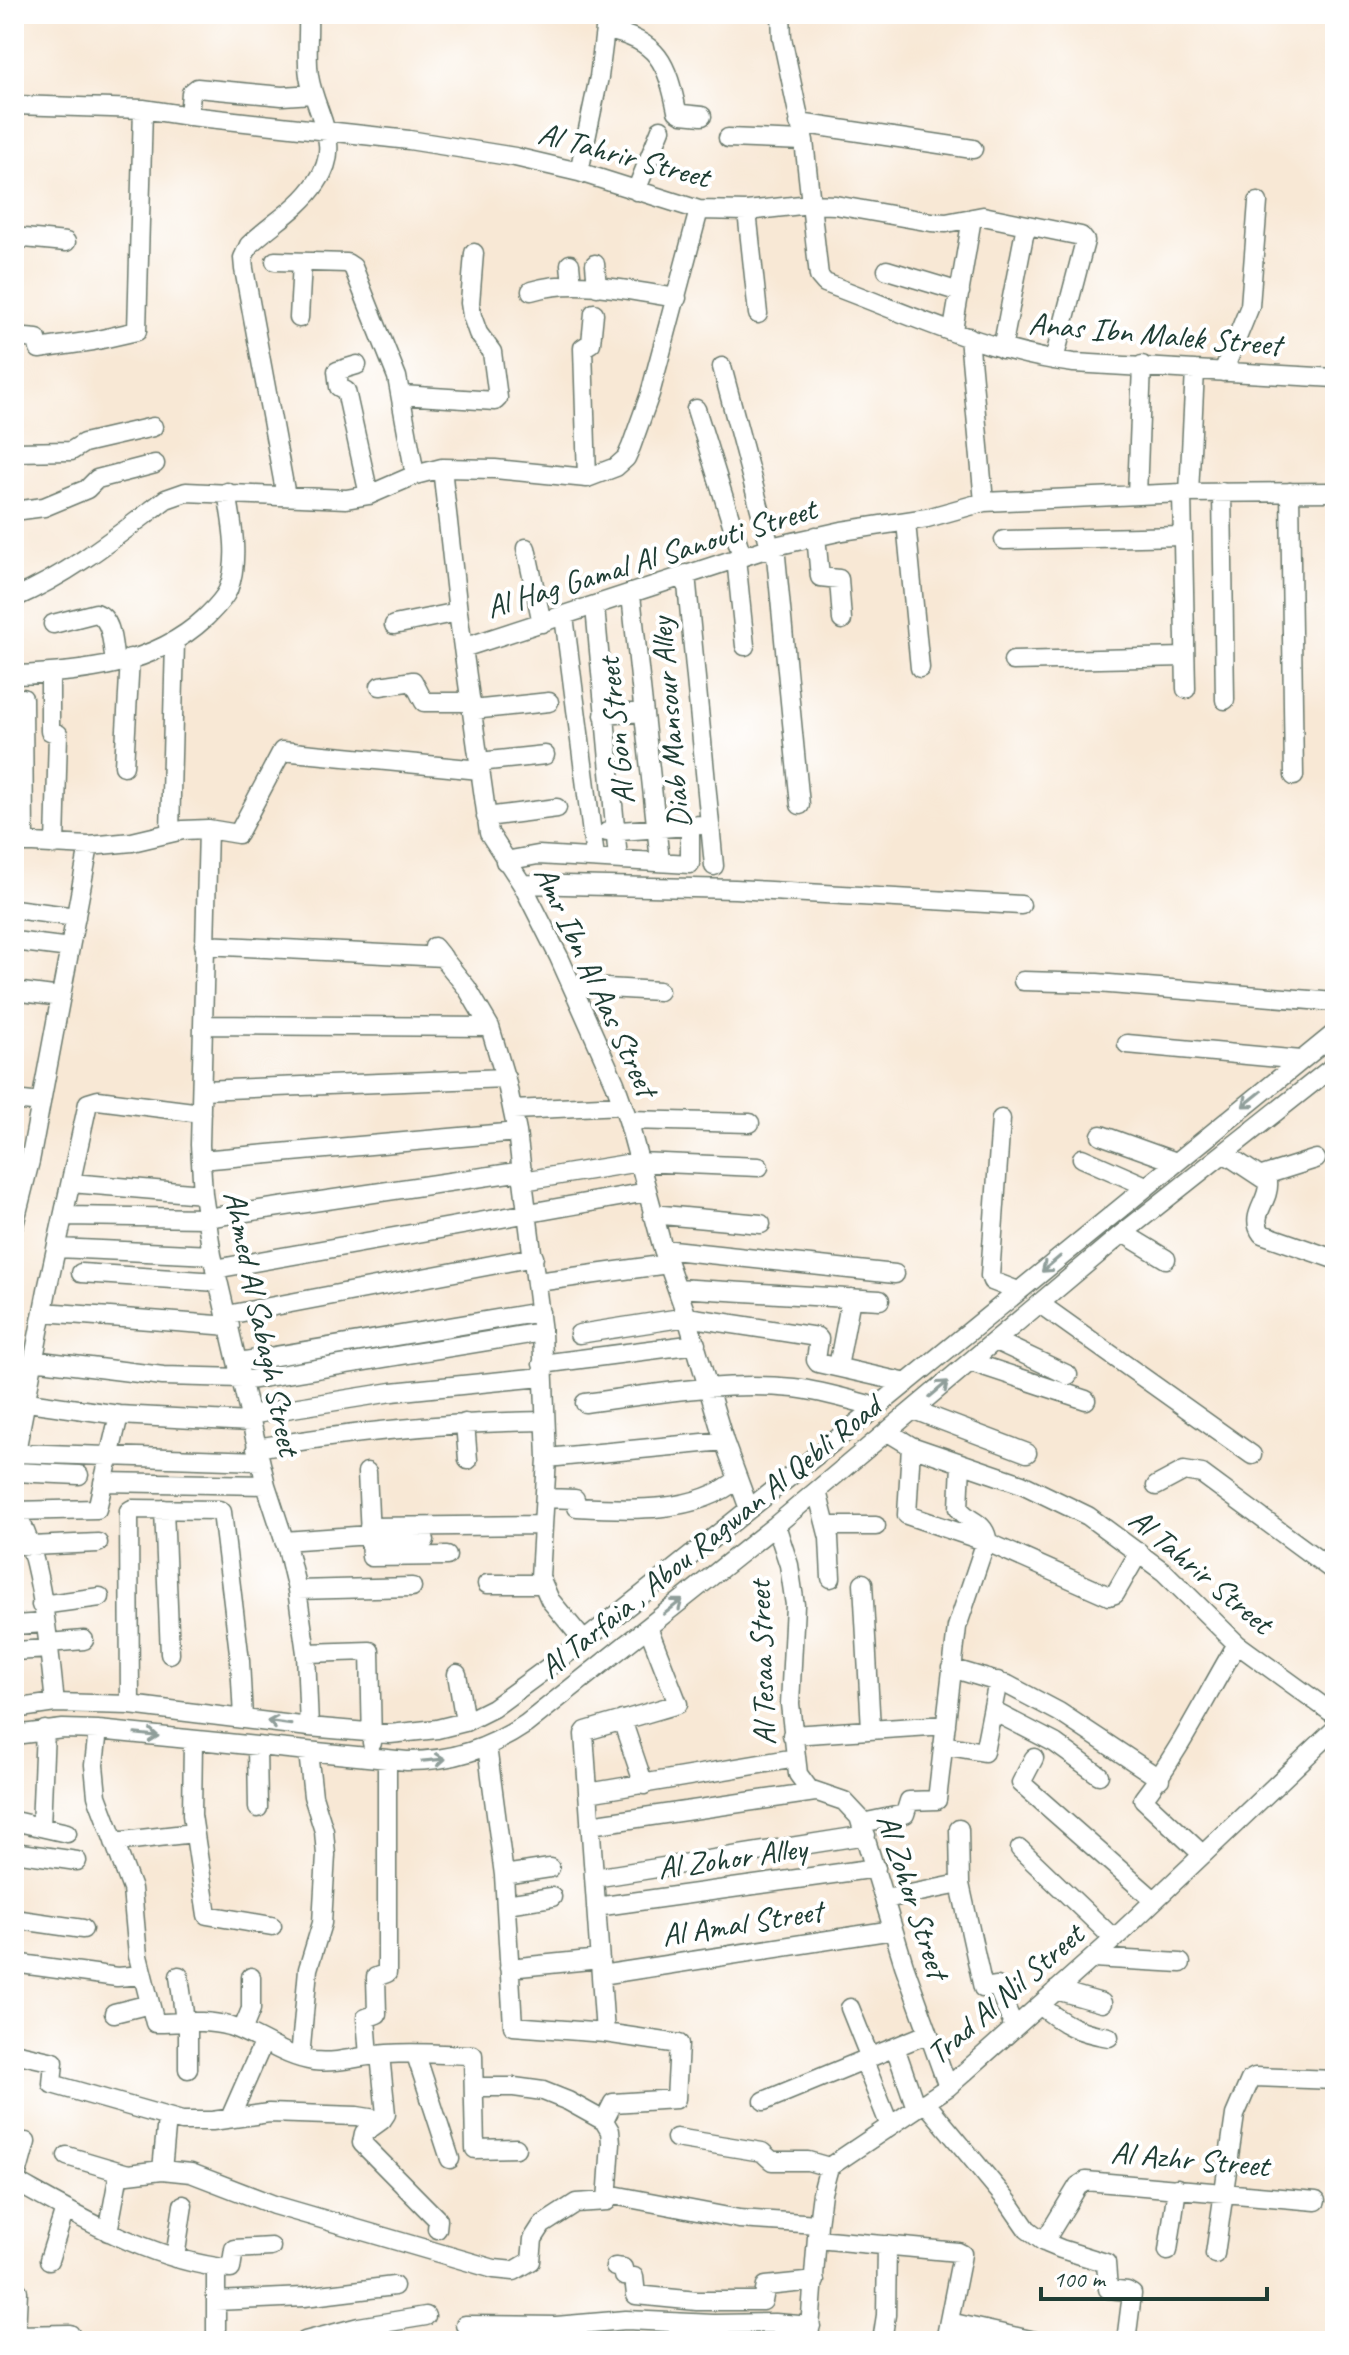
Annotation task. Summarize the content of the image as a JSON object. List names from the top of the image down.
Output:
{
  "streets": {
    "street": [
      "Al Tahrir Street",
      "Anas Ibn Malek Street",
      "Al Hag Gamal Al Sanouti Street",
      "Diab Mansour Alley",
      "Al Gon Street",
      "Amr Ibn Al Aas Street",
      "Ahmed Al Sabagh Street",
      "Al Tarfaia , Abou Ragwan Al Qebli Road",
      "Al Tesaa Street",
      "Al Zohor Alley",
      "Al Zohor Street",
      "Al Amal Street",
      "Trad Al Nil Street",
      "Al Azhr Street"
    ]
  },
  "crossings": [
    ["Al Tahrir Street", "Anas Ibn Malek Street"],
    ["Al Tahrir Street", "Al Tarfaia , Abou Ragwan Al Qebli Road"],
    ["Al Hag Gamal Al Sanouti Street", "Diab Mansour Alley"],
    ["Al Hag Gamal Al Sanouti Street", "Al Gon Street"],
    ["Al Hag Gamal Al Sanouti Street", "Amr Ibn Al Aas Street"],
    ["Amr Ibn Al Aas Street", "Al Tarfaia , Abou Ragwan Al Qebli Road"],
    ["Ahmed Al Sabagh Street", "Al Tarfaia , Abou Ragwan Al Qebli Road"],
    ["Al Tarfaia , Abou Ragwan Al Qebli Road", "Al Tesaa Street"],
    ["Al Tesaa Street", "Al Zohor Street"],
    ["Al Zohor Alley", "Al Zohor Street"],
    ["Al Zohor Street", "Al Amal Street"],
    ["Al Zohor Street", "Trad Al Nil Street"]
  ],
  "scale_bar": "100 m"
}
